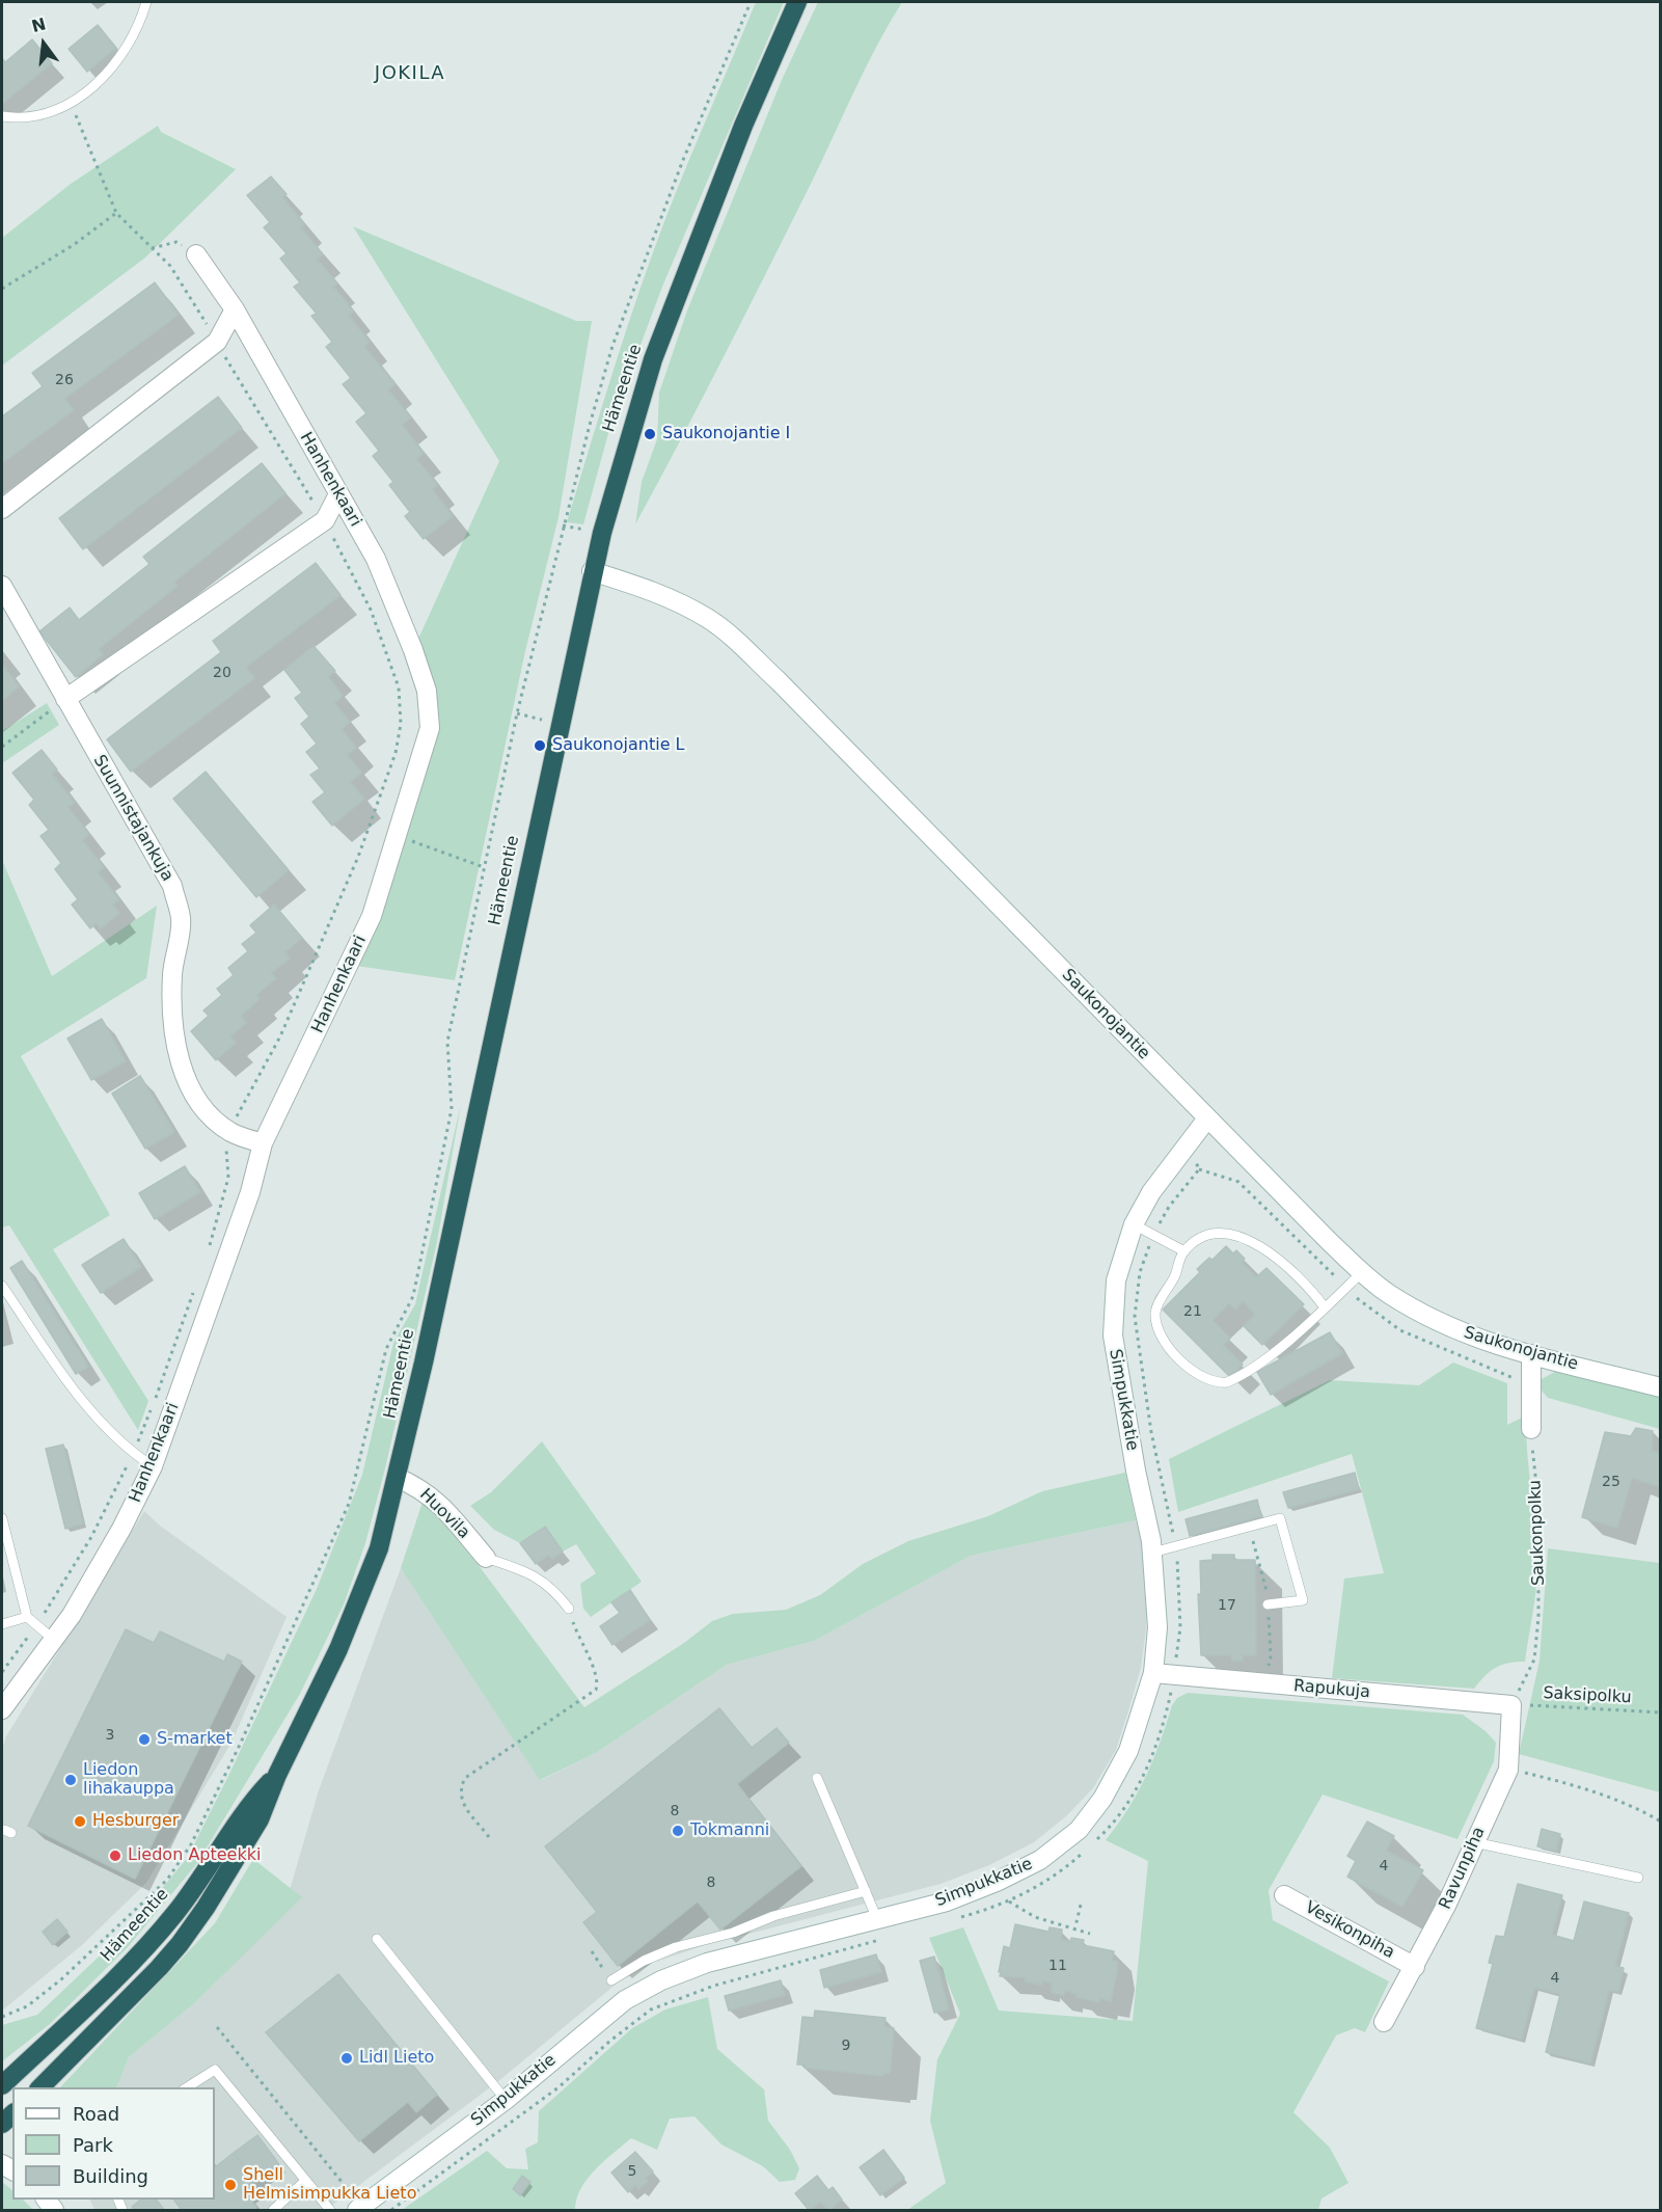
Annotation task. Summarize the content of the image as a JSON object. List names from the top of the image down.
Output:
{
  "streets": {
    "highway": ["Hämeentie"],
    "street": [
      "Hanhenkaari",
      "Suunnistajankuja",
      "Saukonojantie",
      "Simpukkatie",
      "Huovila",
      "Rapukuja",
      "Ravunpiha",
      "Vesikonpiha"
    ],
    "path": ["Saukonpolku", "Saksipolku"]
  },
  "crossings": [
    ["Hämeentie", "Saukonojantie"],
    ["Hämeentie", "Huovila"],
    ["Hanhenkaari", "Suunnistajankuja"],
    ["Saukonojantie", "Simpukkatie"],
    ["Simpukkatie", "Rapukuja"],
    ["Saukonpolku", "Rapukuja"],
    ["Saukonpolku", "Saksipolku"],
    ["Saukonpolku", "Ravunpiha"],
    ["Rapukuja", "Saksipolku"],
    ["Rapukuja", "Ravunpiha"],
    ["Saksipolku", "Ravunpiha"],
    ["Ravunpiha", "Vesikonpiha"]
  ],
  "districts": ["JOKILA"],
  "places": [
    "Saukonojantie I",
    "Saukonojantie L",
    "S-market",
    "Liedon lihakauppa",
    "Hesburger",
    "Tokmanni",
    "Liedon Apteekki",
    "Lidl Lieto",
    "Shell Helmisimpukka Lieto"
  ],
  "house_numbers": [
    "26",
    "20",
    "21",
    "25",
    "17",
    "3",
    "8",
    "4",
    "8",
    "11",
    "4",
    "9",
    "5"
  ],
  "legend": ["Road", "Park", "Building"],
  "north": "top"
}
